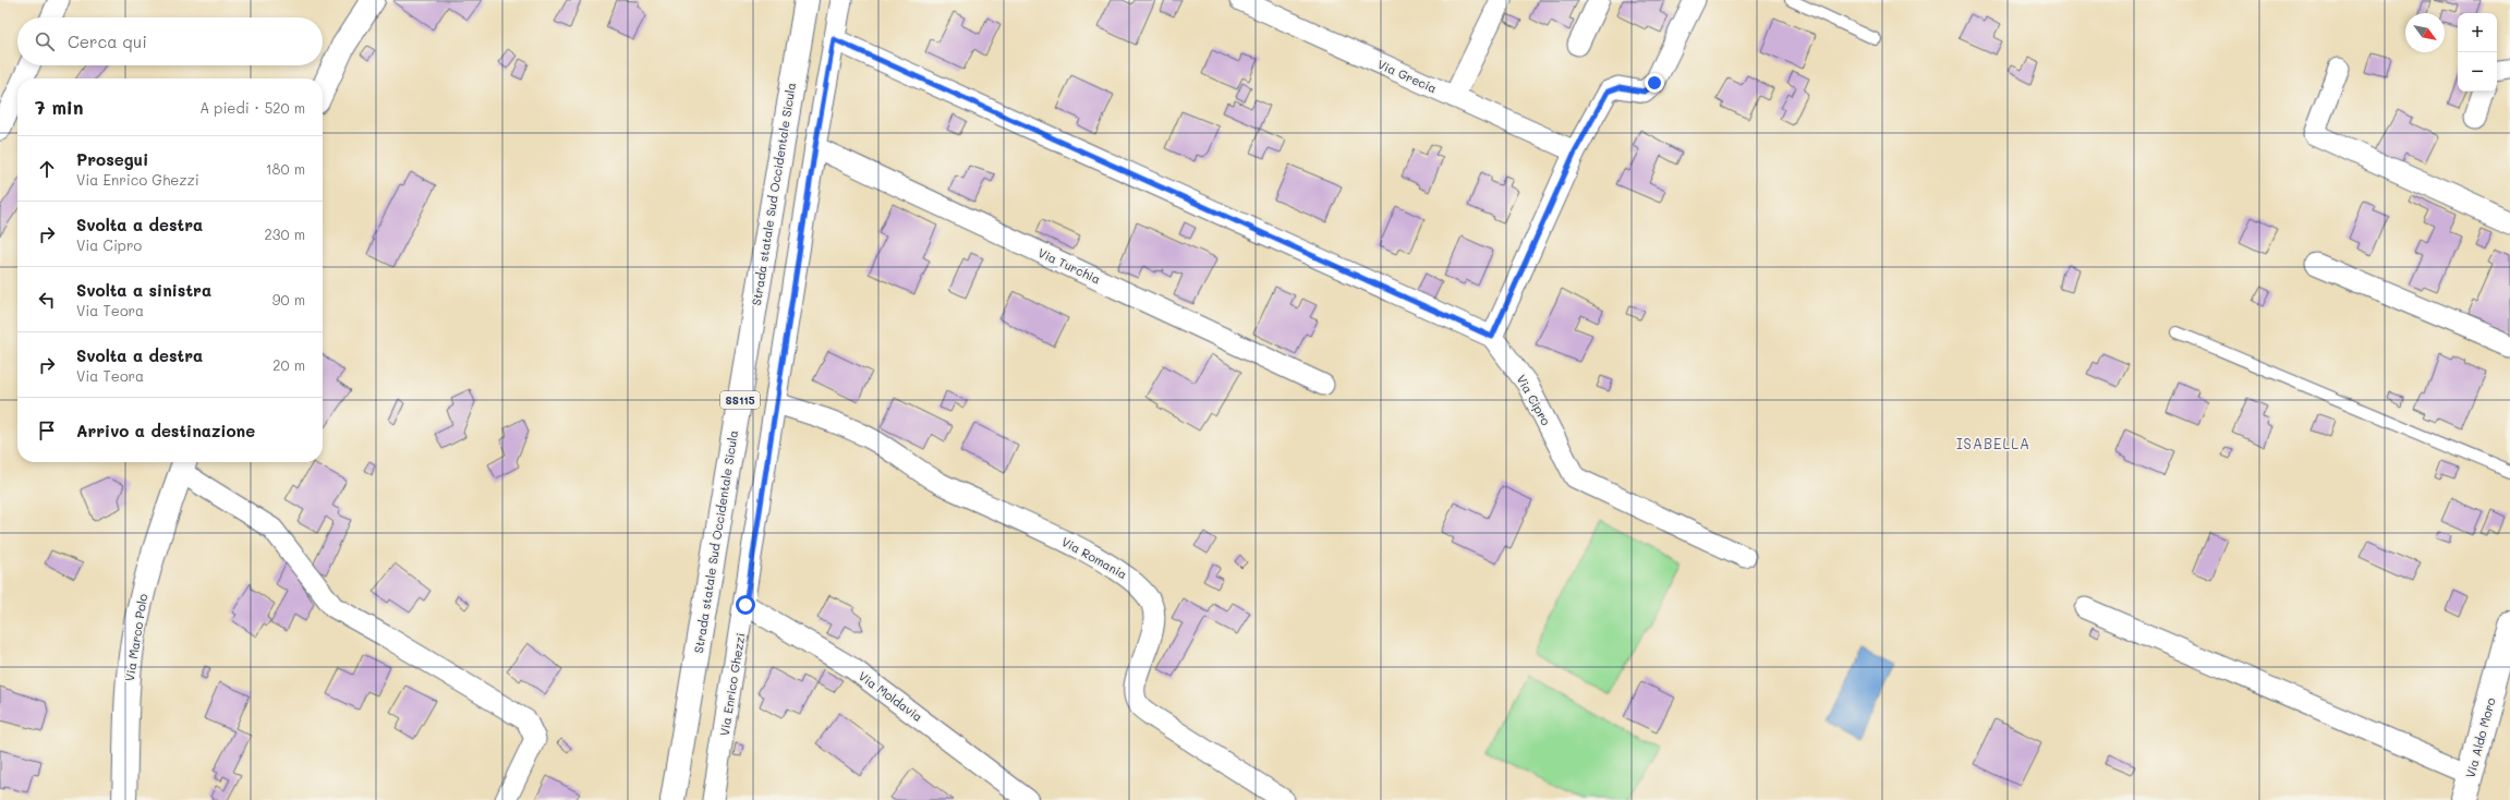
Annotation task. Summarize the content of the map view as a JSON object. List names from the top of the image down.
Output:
{
  "streets": {
    "main road": [
      "Strada statale Sud Occidentale Sicula",
      "SS115",
      "Via Marco Polo",
      "Via Aldo Moro"
    ],
    "street": [
      "Via Grecia",
      "Via Turchia",
      "Via Cipro",
      "Via Romania",
      "Via Enrico Ghezzi",
      "Via Moldavia"
    ]
  },
  "crossings": [
    ["Via Turchia", "Via Enrico Ghezzi"],
    ["Via Cipro", "Via Enrico Ghezzi"],
    ["Via Romania", "Via Enrico Ghezzi"],
    ["Via Enrico Ghezzi", "Via Moldavia"]
  ],
  "districts": ["ISABELLA"],
  "north": "bottom right",
  "page": {
    "map_buttons": ["+", "−"],
    "search": "Cerca qui",
    "heading": ["7 min", "A piedi · 520 m"],
    "list": [
      ["Prosegui", "Via Enrico Ghezzi", "180 m"],
      ["Svolta a destra", "Via Cipro", "230 m"],
      ["Svolta a sinistra", "Via Teora", "90 m"],
      ["Svolta a destra", "Via Teora", "20 m"],
      "Arrivo a destinazione"
    ]
  }
}
